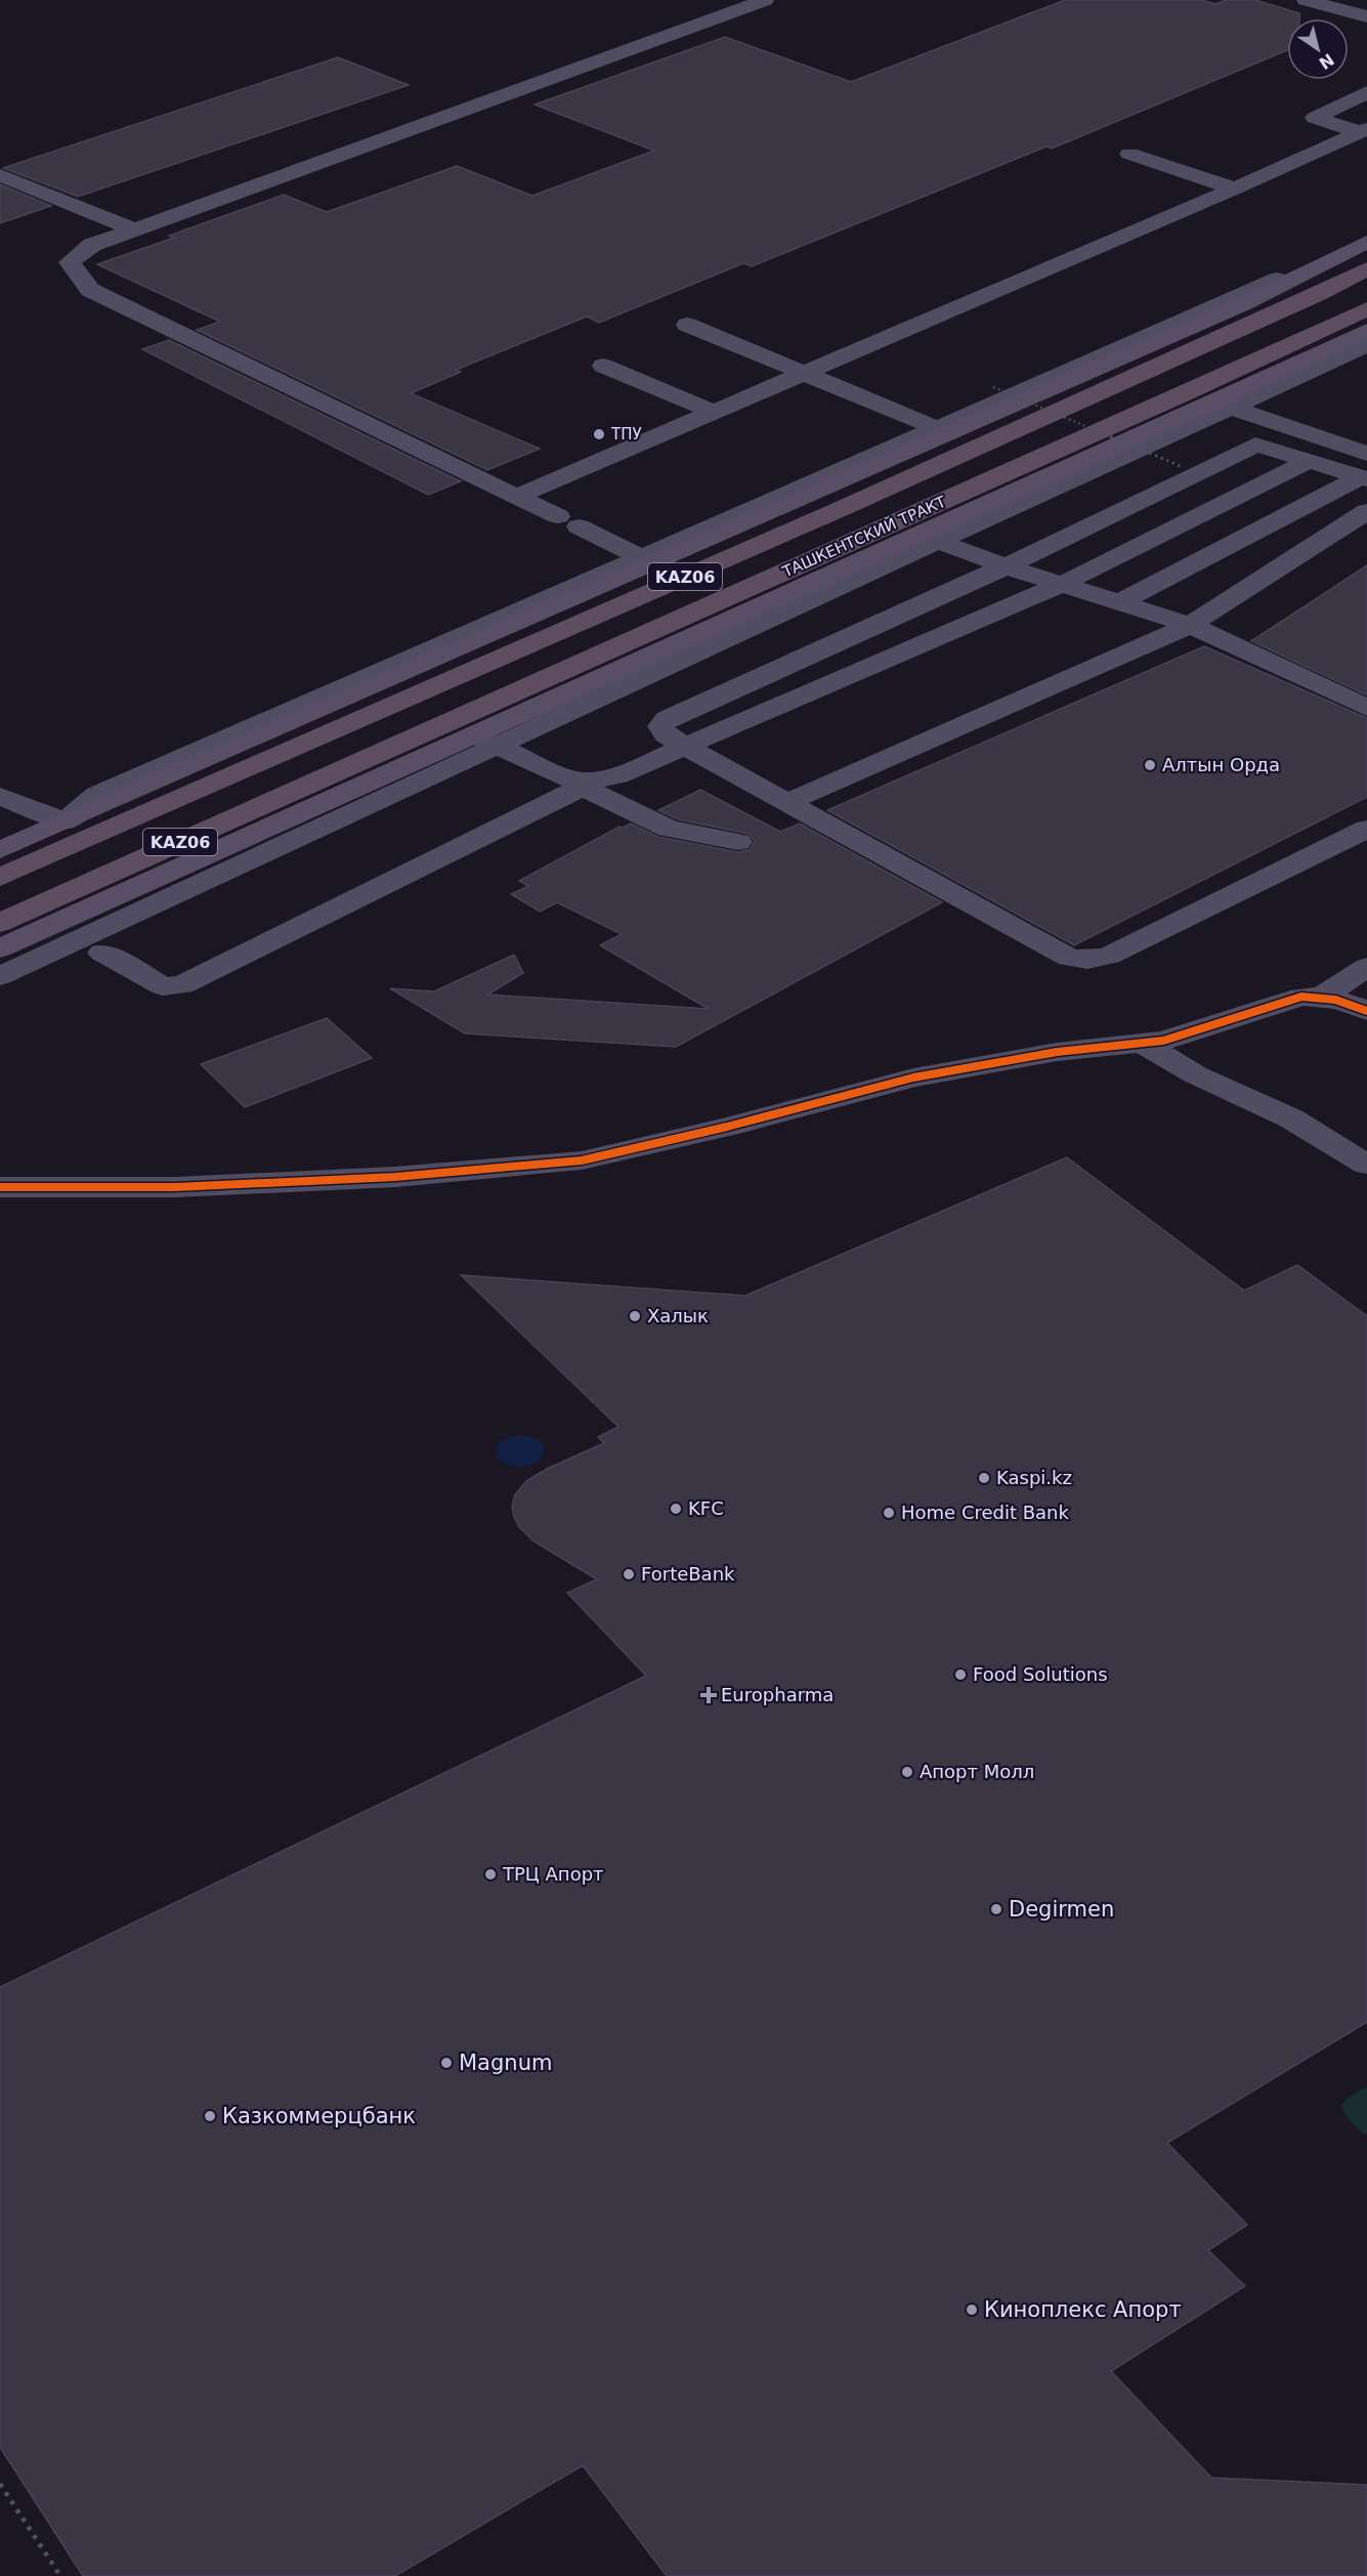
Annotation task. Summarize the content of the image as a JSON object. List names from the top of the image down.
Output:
{
  "streets": {
    "highway": ["ТАШКЕНТСКИЙ ТРАКТ", "KАZ06"]
  },
  "places": {
    "other": [
      "ТПУ",
      "Алтын Орда",
      "Халык",
      "Kaspi.kz",
      "KFC",
      "Home Credit Bank",
      "ForteBank",
      "Food Solutions",
      "Апорт Молл",
      "ТРЦ Апорт",
      "Degirmen",
      "Magnum",
      "Казкоммерцбанк",
      "Киноплекс Апорт"
    ],
    "health": ["Europharma"]
  },
  "north": "bottom right"
}
